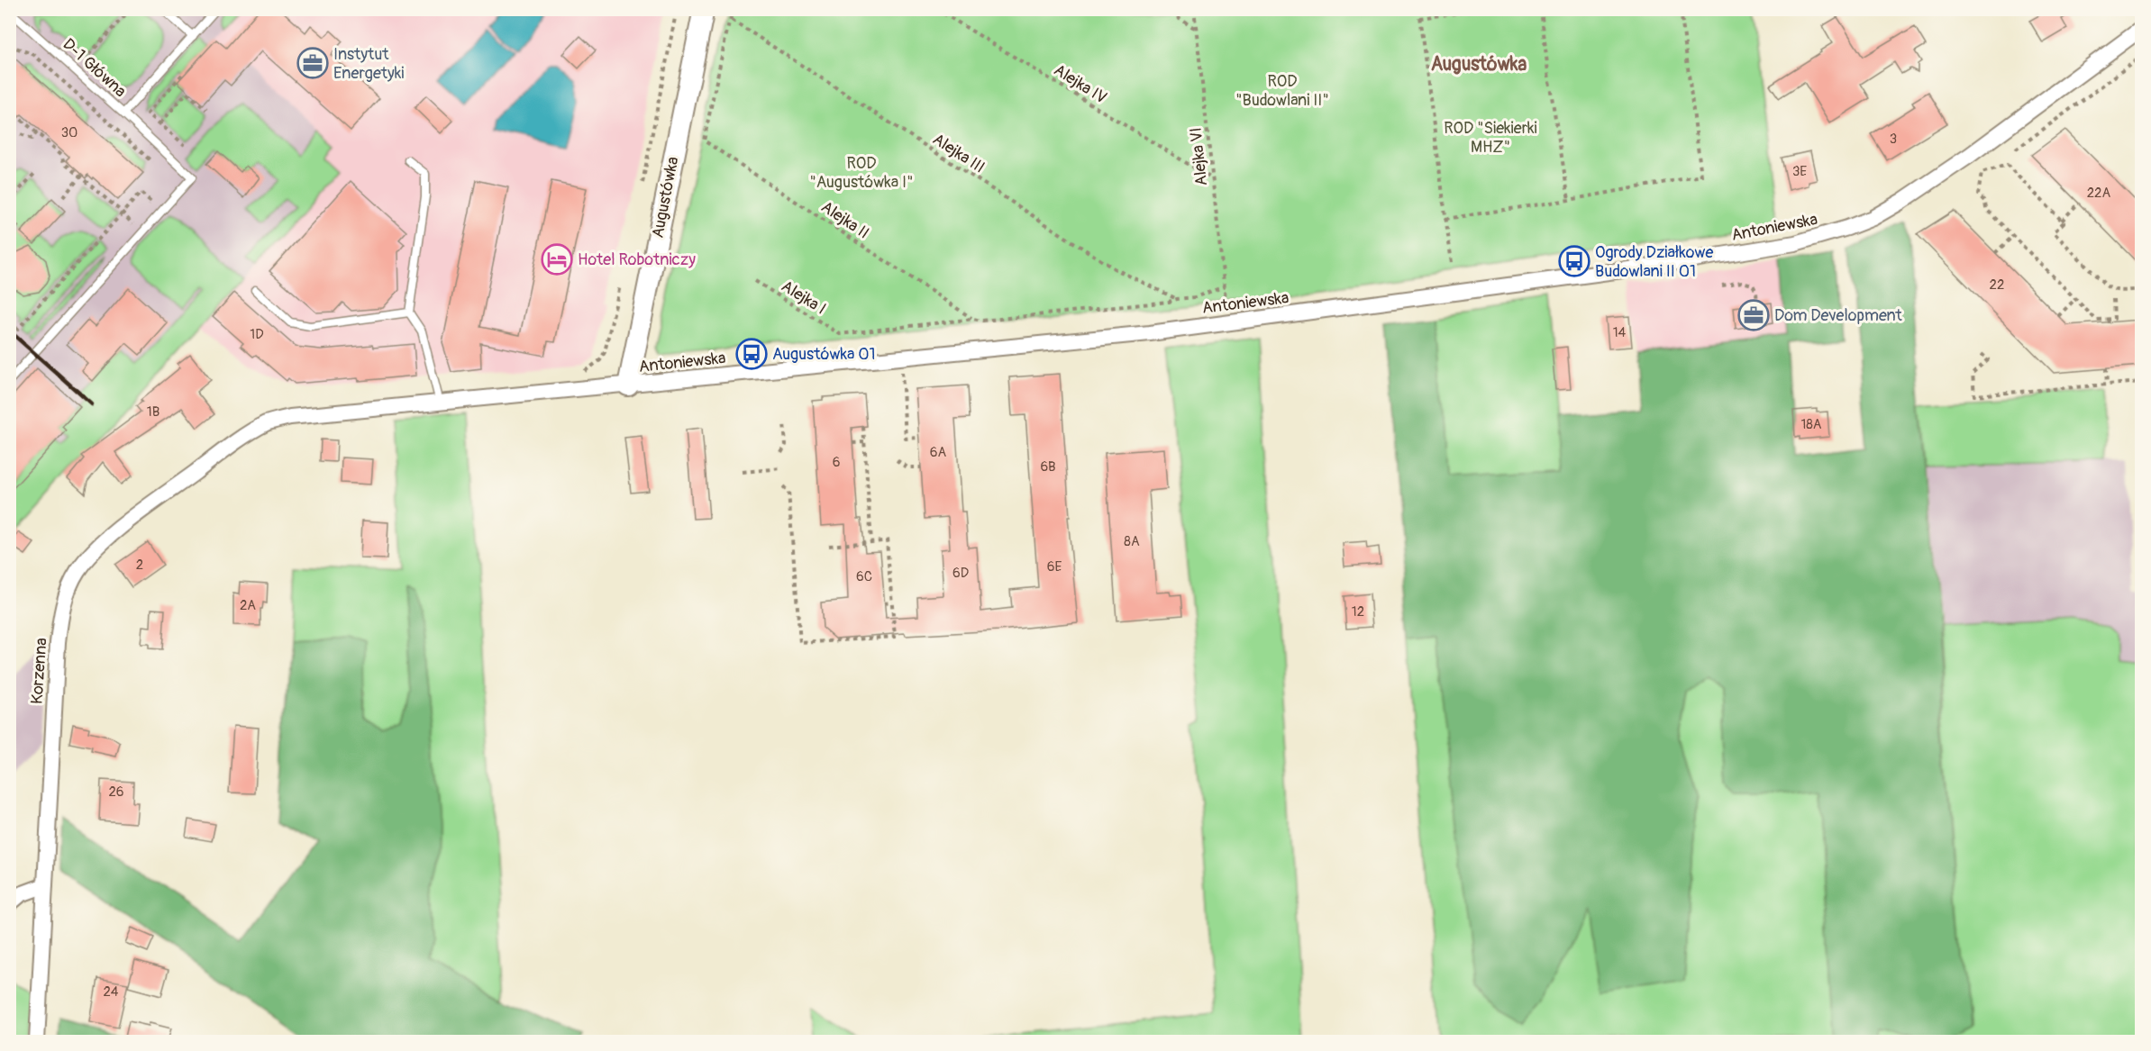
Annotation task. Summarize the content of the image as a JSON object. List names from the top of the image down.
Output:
{
  "streets": {
    "street": ["Augustówka", "Antoniewska", "Korzenna"],
    "lane": ["D-1 Główna"],
    "path": [
      "Alejka IV",
      "Alejka III",
      "Alejka VI",
      "Alejka II",
      "Alejka I"
    ]
  },
  "crossings": [
    ["Alejka IV", "Alejka VI"],
    ["Alejka III", "Alejka II"],
    ["Augustówka", "Antoniewska"],
    ["Alejka II", "Alejka I"],
    ["Antoniewska", "Korzenna"]
  ],
  "districts": ["Augustówka"],
  "parks": ["ROD \"Budowlani II\"", "ROD \"Siekierki MHZ\"", "ROD \"Augustówka I\""],
  "places": {
    "office": ["Instytut Energetyki", "Dom Development"],
    "hotel": ["Hotel Robotniczy"],
    "bus stop": ["Ogrody Działkowe Budowlani II 01", "Augustówka 01"]
  },
  "house_numbers": [
    "30",
    "3",
    "3E",
    "22A",
    "22",
    "14",
    "1D",
    "1B",
    "18A",
    "6A",
    "6",
    "6B",
    "8A",
    "2",
    "6E",
    "6D",
    "6C",
    "2A",
    "12",
    "26",
    "24"
  ]
}
